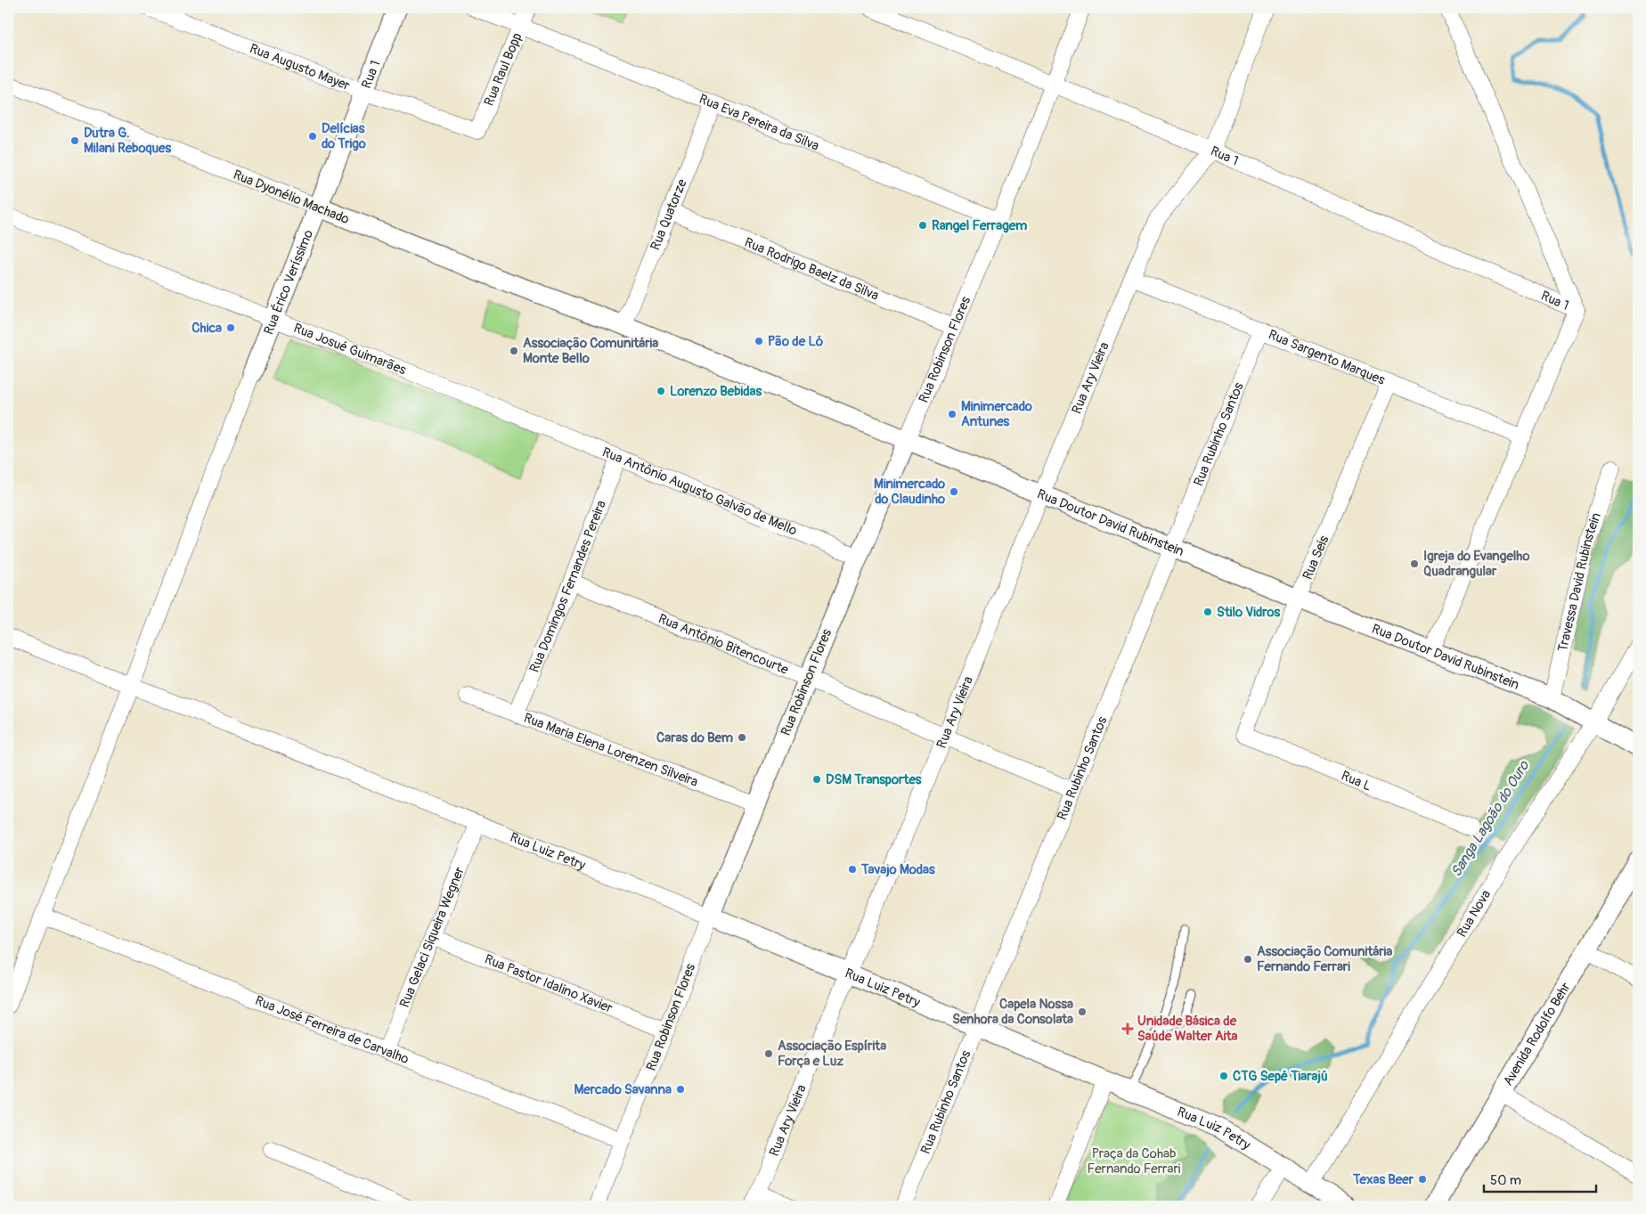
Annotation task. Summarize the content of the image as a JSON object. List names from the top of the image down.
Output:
{
  "streets": {
    "street": [
      "Rua Augusto Mayer",
      "Rua Raul Bopp",
      "Rua 1",
      "Rua Eva Pereira da Silva",
      "Rua Dyonélio Machado",
      "Rua Quatorze",
      "Rua Rodrigo Baelz da Silva",
      "Rua Érico Veríssimo",
      "Rua Josué Guimarães",
      "Rua Robinson Flores",
      "Rua Sargento Marques",
      "Rua Ary Vieira",
      "Rua Rubinho Santos",
      "Rua Antônio Augusto Galvão de Mello",
      "Rua Doutor David Rubinstein",
      "Rua Seis",
      "Travessa David Rubinstein",
      "Rua Domingos Fernandes Pereira",
      "Rua Antônio Bitencourte",
      "Rua Maria Elena Lorenzen Silveira",
      "Rua L",
      "Rua Luiz Petry",
      "Rua Nova",
      "Rua Gelaci Siqueira Wegner",
      "Rua Pastor Idalino Xavier",
      "Rua José Ferreira de Carvalho",
      "Avenida Rodolfo Behr"
    ]
  },
  "crossings": [
    ["Rua Augusto Mayer", "Rua Raul Bopp"],
    ["Rua Augusto Mayer", "Rua 1"],
    ["Rua Raul Bopp", "Rua Eva Pereira da Silva"],
    ["Rua 1", "Rua Érico Veríssimo"],
    ["Rua 1", "Rua Robinson Flores"],
    ["Rua 1", "Rua Ary Vieira"],
    ["Rua Eva Pereira da Silva", "Rua Quatorze"],
    ["Rua Eva Pereira da Silva", "Rua Robinson Flores"],
    ["Rua Dyonélio Machado", "Rua Érico Veríssimo"],
    ["Rua Dyonélio Machado", "Rua Doutor David Rubinstein"],
    ["Rua Quatorze", "Rua Rodrigo Baelz da Silva"],
    ["Rua Quatorze", "Rua Doutor David Rubinstein"],
    ["Rua Rodrigo Baelz da Silva", "Rua Robinson Flores"],
    ["Rua Érico Veríssimo", "Rua Josué Guimarães"],
    ["Rua Josué Guimarães", "Rua Antônio Augusto Galvão de Mello"],
    ["Rua Robinson Flores", "Rua Antônio Augusto Galvão de Mello"],
    ["Rua Robinson Flores", "Rua Doutor David Rubinstein"],
    ["Rua Robinson Flores", "Rua Antônio Bitencourte"],
    ["Rua Robinson Flores", "Rua Maria Elena Lorenzen Silveira"],
    ["Rua Robinson Flores", "Rua Luiz Petry"],
    ["Rua Robinson Flores", "Rua Pastor Idalino Xavier"],
    ["Rua Robinson Flores", "Rua José Ferreira de Carvalho"],
    ["Rua Sargento Marques", "Rua Ary Vieira"],
    ["Rua Sargento Marques", "Rua Rubinho Santos"],
    ["Rua Sargento Marques", "Rua Seis"],
    ["Rua Ary Vieira", "Rua Doutor David Rubinstein"],
    ["Rua Ary Vieira", "Rua Antônio Bitencourte"],
    ["Rua Ary Vieira", "Rua Luiz Petry"],
    ["Rua Rubinho Santos", "Rua Doutor David Rubinstein"],
    ["Rua Rubinho Santos", "Rua Antônio Bitencourte"],
    ["Rua Rubinho Santos", "Rua Luiz Petry"],
    ["Rua Antônio Augusto Galvão de Mello", "Rua Domingos Fernandes Pereira"],
    ["Rua Doutor David Rubinstein", "Rua Seis"],
    ["Rua Doutor David Rubinstein", "Travessa David Rubinstein"],
    ["Rua Doutor David Rubinstein", "Rua Nova"],
    ["Rua Seis", "Rua L"],
    ["Rua Domingos Fernandes Pereira", "Rua Antônio Bitencourte"],
    ["Rua Domingos Fernandes Pereira", "Rua Maria Elena Lorenzen Silveira"],
    ["Rua Luiz Petry", "Rua Nova"],
    ["Rua Luiz Petry", "Rua Gelaci Siqueira Wegner"],
    ["Rua Gelaci Siqueira Wegner", "Rua Pastor Idalino Xavier"],
    ["Rua Gelaci Siqueira Wegner", "Rua José Ferreira de Carvalho"]
  ],
  "water": ["Sanga Lagoão do Ouro"],
  "parks": ["Praça da Cohab Fernando Ferrari"],
  "places": {
    "other": [
      "Delícias do Trigo",
      "Dutra G. Milani Reboques",
      "Rangel Ferragem",
      "Chica",
      "Pão de Ló",
      "Associação Comunitária Monte Bello",
      "Lorenzo Bebidas",
      "Minimercado Antunes",
      "Minimercado do Claudinho",
      "Igreja do Evangelho Quadrangular",
      "Stilo Vidros",
      "Caras do Bem",
      "DSM Transportes",
      "Tavajo Modas",
      "Associação Comunitária Fernando Ferrari",
      "Capela Nossa Senhora da Consolata",
      "Associação Espírita Força e Luz",
      "CTG Sepé Tiarajú",
      "Mercado Savanna",
      "Texas Beer"
    ],
    "health": ["Unidade Básica de Saúde Walter Aita"]
  },
  "scale_bar": "50 m"
}
